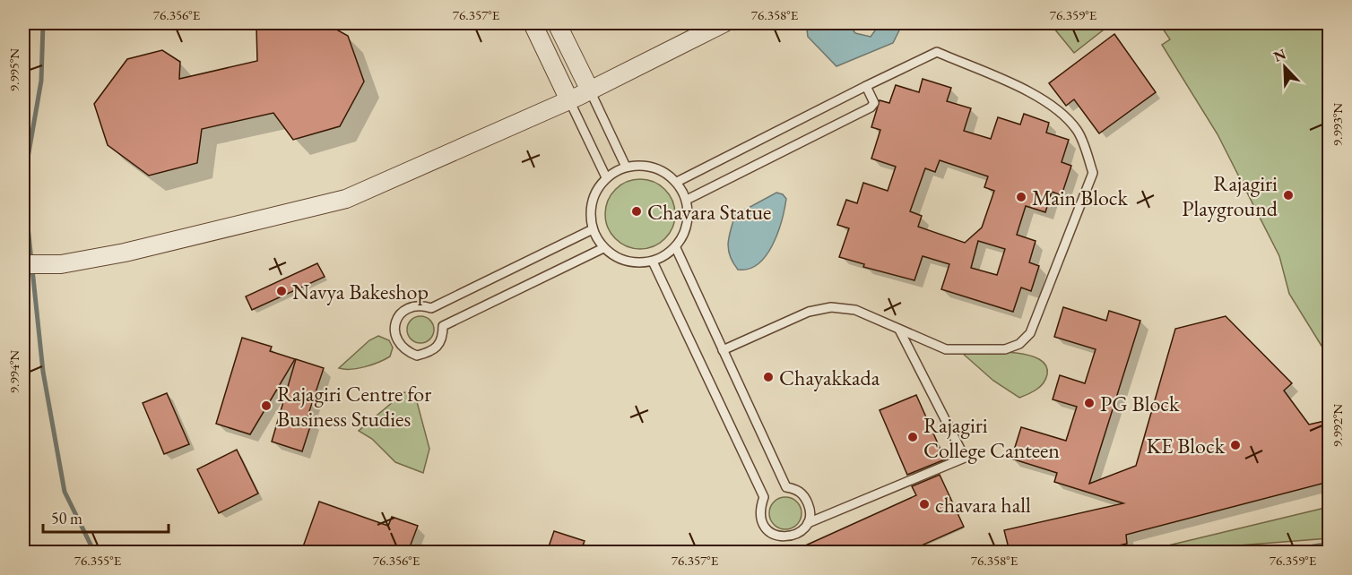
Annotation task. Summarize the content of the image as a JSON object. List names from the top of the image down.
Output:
{
  "places": [
    "Rajagiri Playground",
    "Main Block",
    "Chavara Statue",
    "Navya Bakeshop",
    "Chayakkada",
    "PG Block",
    "Rajagiri Centre for Business Studies",
    "Rajagiri College Canteen",
    "KE Block",
    "chavara hall"
  ],
  "scale_bar": "50 m",
  "north": "top left",
  "coordinates": [
    "76.356°E",
    "76.357°E",
    "76.358°E",
    "76.359°E",
    "9.995°N",
    "9.993°N",
    "9.994°N",
    "9.992°N",
    "76.355°E"
  ]
}
